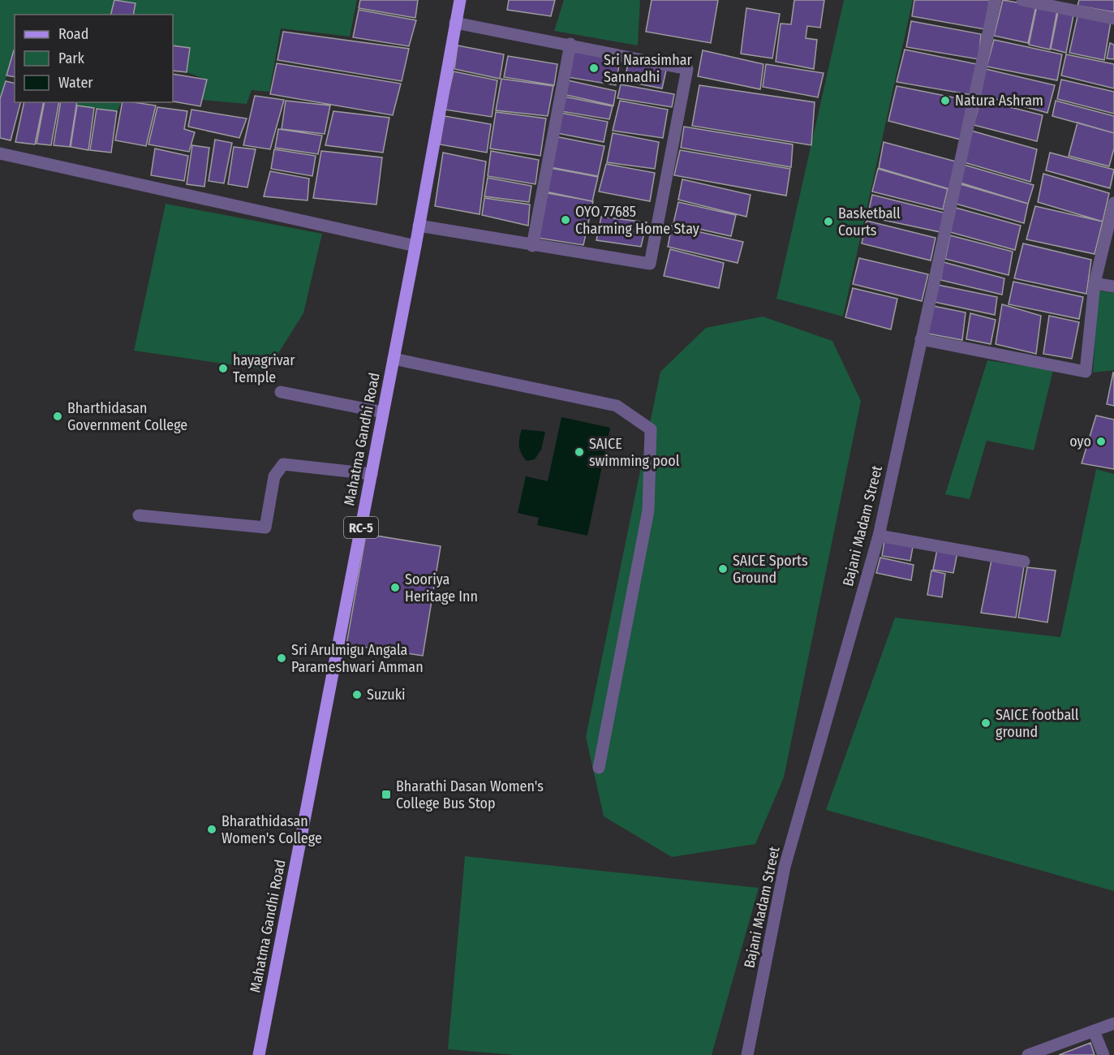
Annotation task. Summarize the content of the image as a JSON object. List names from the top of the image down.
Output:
{
  "streets": {
    "main road": ["Mahatma Gandhi Road", "RC-5"],
    "street": ["Bajani Madam Street"]
  },
  "places": {
    "other": [
      "Sri Narasimhar Sannadhi",
      "Natura Ashram",
      "OYO 77685 Charming Home Stay",
      "Basketball Courts",
      "hayagrivar Temple",
      "Bharthidasan Government College",
      "oyo",
      "SAICE swimming pool",
      "SAICE Sports Ground",
      "Sooriya Heritage Inn",
      "Sri Arulmigu Angala Parameshwari Amman",
      "Suzuki",
      "SAICE football ground",
      "Bharathidasan Women's College"
    ],
    "transit": ["Bharathi Dasan Women's College Bus Stop"]
  },
  "legend": ["Road", "Park", "Water"]
}
